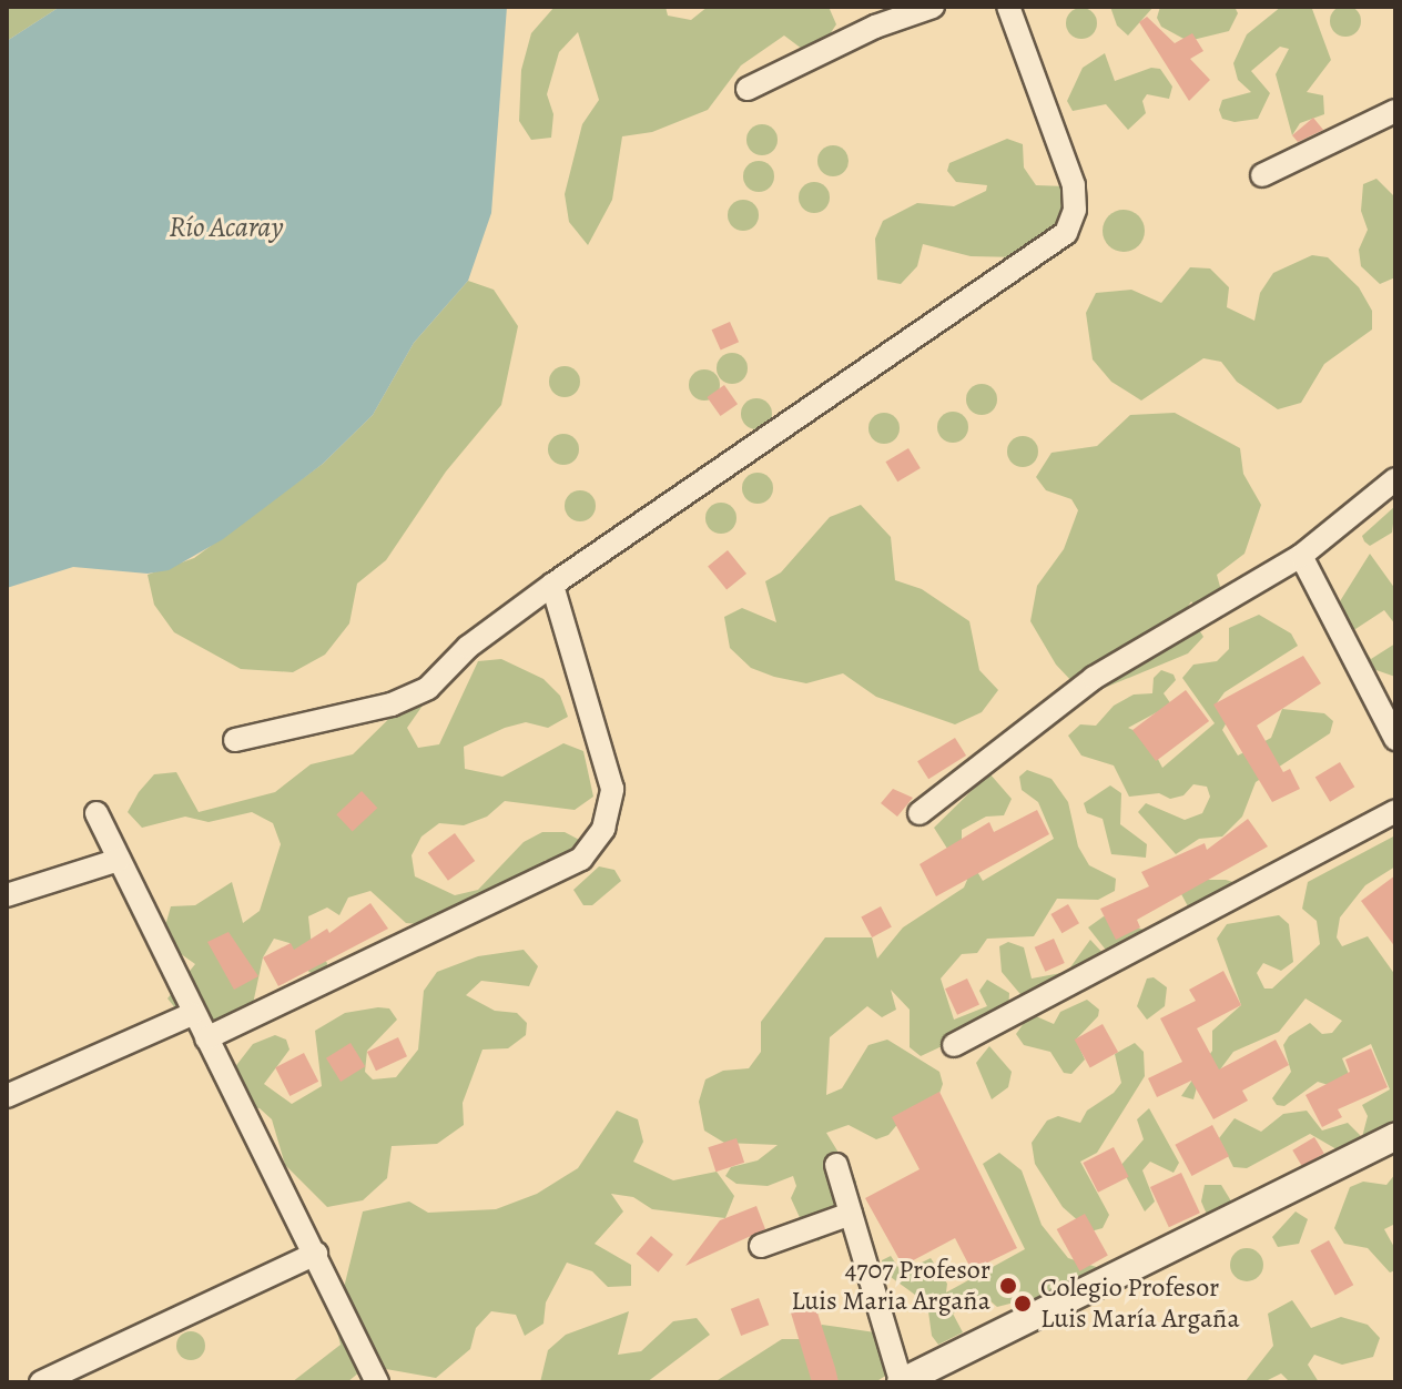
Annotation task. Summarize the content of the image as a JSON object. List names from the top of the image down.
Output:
{
  "water": ["Río Acaray"],
  "places": ["4707 Profesor Luis Maria Argaña", "Colegio Profesor Luis María Argaña"]
}
